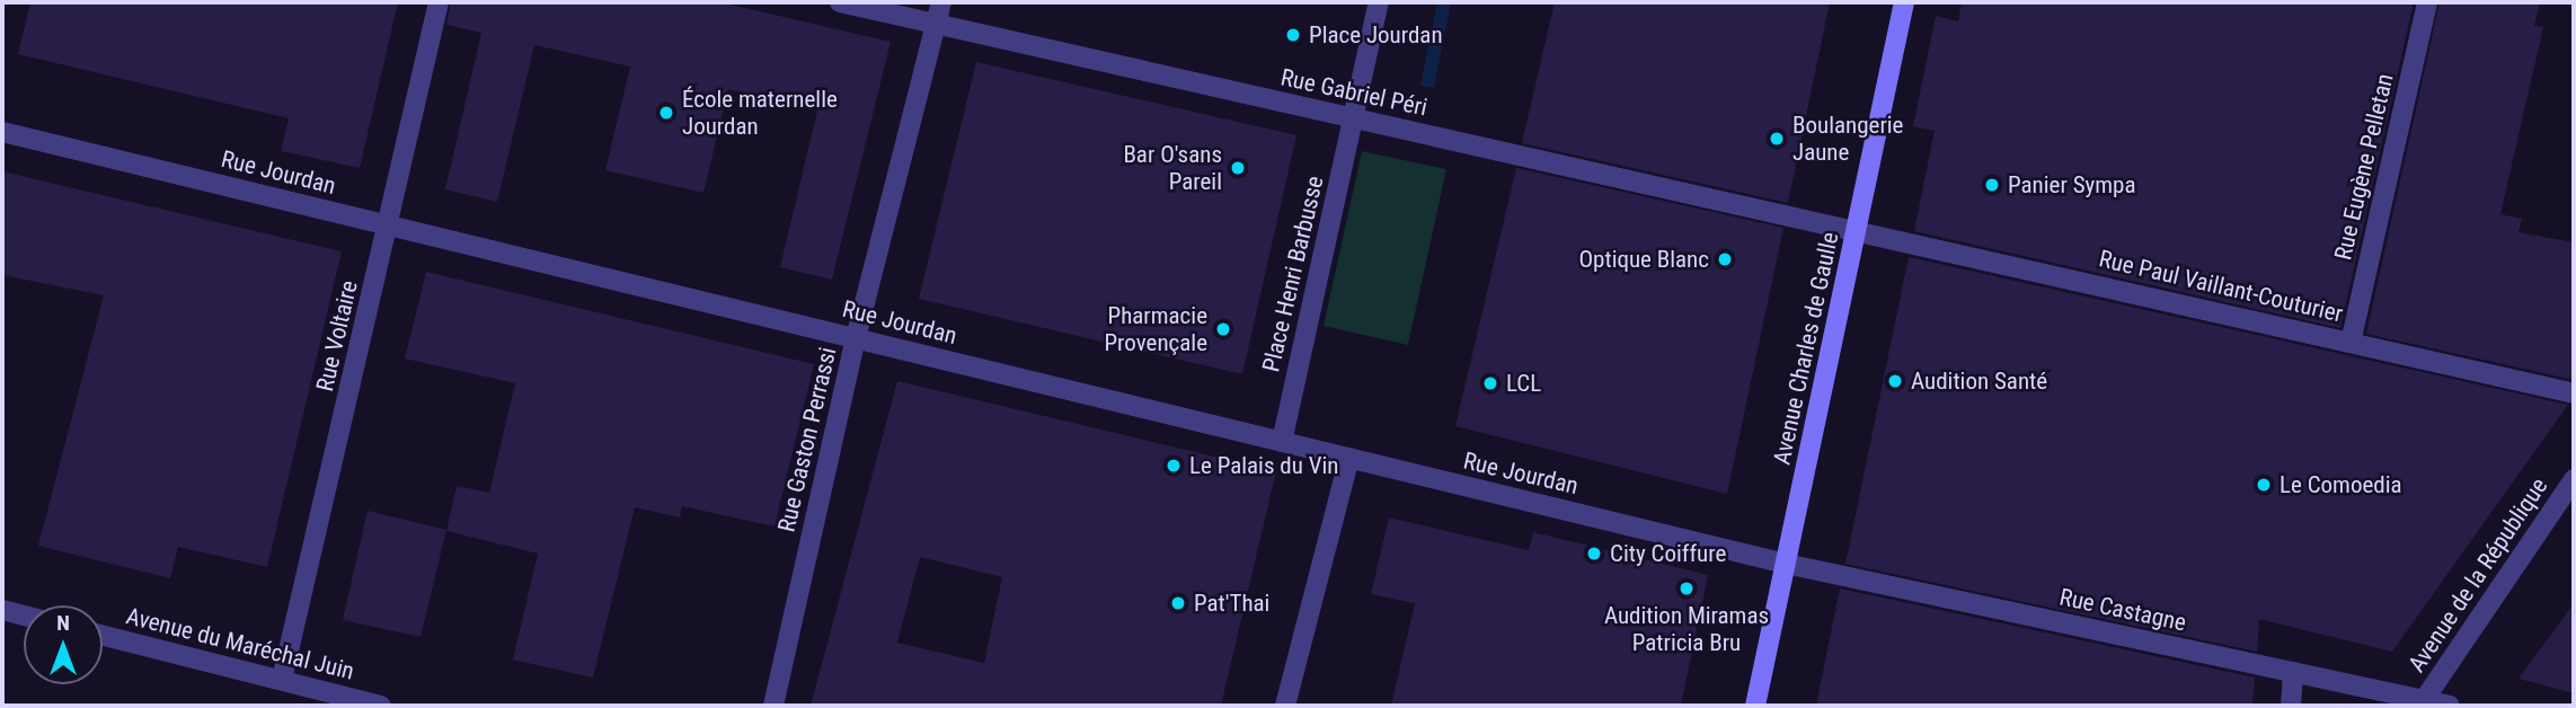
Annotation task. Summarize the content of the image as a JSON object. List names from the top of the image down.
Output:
{
  "streets": {
    "main road": ["Avenue Charles de Gaulle"],
    "street": [
      "Rue Gabriel Péri",
      "Rue Eugène Pelletan",
      "Rue Jourdan",
      "Place Henri Barbusse",
      "Rue Paul Vaillant-Couturier",
      "Rue Voltaire",
      "Rue Gaston Perrassi",
      "Avenue de la République",
      "Rue Castagne",
      "Avenue du Maréchal Juin"
    ]
  },
  "crossings": [
    ["Rue Gabriel Péri", "Place Henri Barbusse"],
    ["Rue Gabriel Péri", "Rue Paul Vaillant-Couturier"],
    ["Rue Gabriel Péri", "Avenue Charles de Gaulle"],
    ["Rue Gabriel Péri", "Rue Gaston Perrassi"],
    ["Rue Eugène Pelletan", "Rue Paul Vaillant-Couturier"],
    ["Rue Jourdan", "Place Henri Barbusse"],
    ["Rue Jourdan", "Rue Voltaire"],
    ["Rue Jourdan", "Avenue Charles de Gaulle"],
    ["Rue Jourdan", "Rue Gaston Perrassi"],
    ["Rue Jourdan", "Rue Castagne"],
    ["Rue Paul Vaillant-Couturier", "Avenue Charles de Gaulle"],
    ["Rue Voltaire", "Avenue du Maréchal Juin"],
    ["Avenue Charles de Gaulle", "Rue Castagne"],
    ["Avenue de la République", "Rue Castagne"]
  ],
  "places": [
    "Place Jourdan",
    "École maternelle Jourdan",
    "Boulangerie Jaune",
    "Bar O'sans Pareil",
    "Panier Sympa",
    "Optique Blanc",
    "Pharmacie Provençale",
    "Audition Santé",
    "LCL",
    "Le Palais du Vin",
    "Le Comoedia",
    "City Coiffure",
    "Audition Miramas Patricia Bru",
    "Pat'Thai"
  ],
  "north": "top"
}
